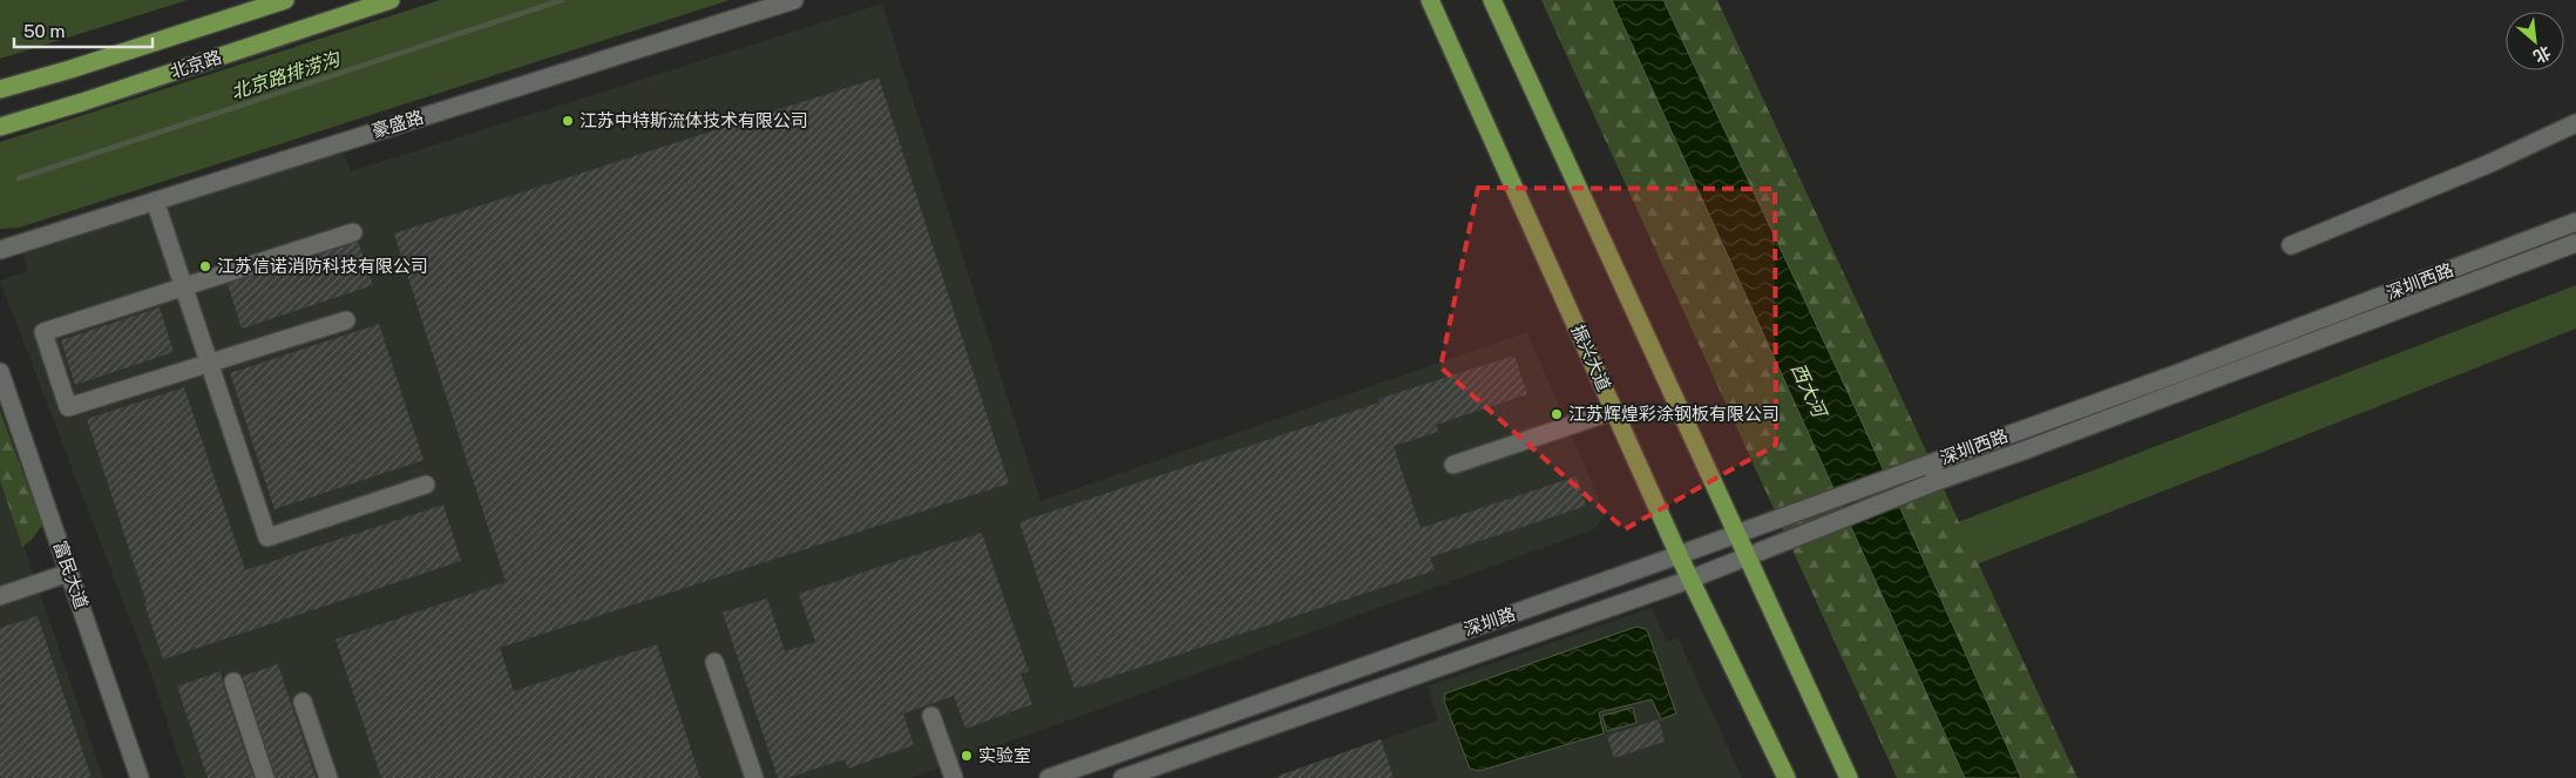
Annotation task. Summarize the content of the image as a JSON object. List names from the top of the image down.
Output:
{
  "streets": {
    "main road": ["北京路", "振兴大道"],
    "street": [
      "豪盛路",
      "深圳西路",
      "富民大道",
      "深圳路"
    ]
  },
  "crossings": [
    ["深圳西路", "深圳路"],
    ["振兴大道", "深圳路"]
  ],
  "water": ["北京路排涝沟", "西大河"],
  "places": [
    "江苏中特斯流体技术有限公司",
    "江苏信诺消防科技有限公司",
    "江苏辉煌彩涂钢板有限公司",
    "实验室"
  ],
  "scale_bar": "50 m",
  "north": "bottom right"
}
